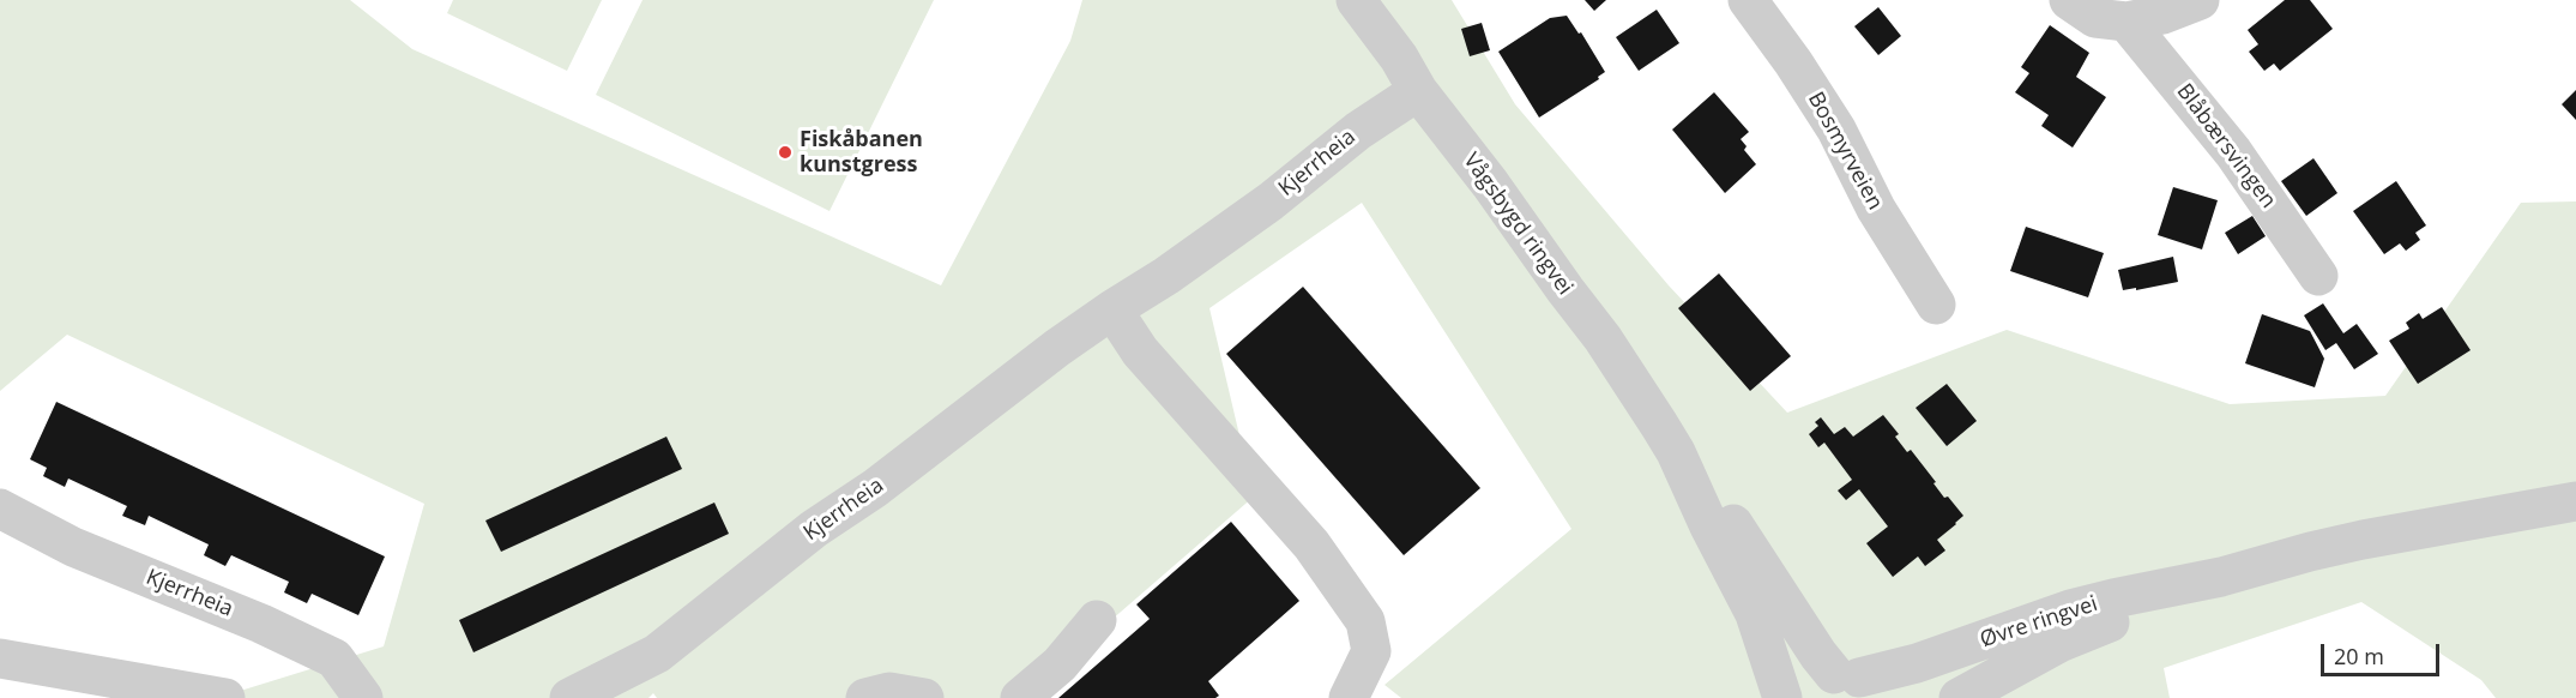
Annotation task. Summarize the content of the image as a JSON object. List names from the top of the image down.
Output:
{
  "streets": {
    "street": [
      "Blåbærsvingen",
      "Bosmyrveien",
      "Kjerrheia",
      "Vågsbygd ringvei",
      "Øvre ringvei"
    ]
  },
  "crossings": [
    ["Kjerrheia", "Vågsbygd ringvei"],
    ["Vågsbygd ringvei", "Øvre ringvei"]
  ],
  "places": ["Fiskåbanen kunstgress"],
  "scale_bar": "20 m"
}
